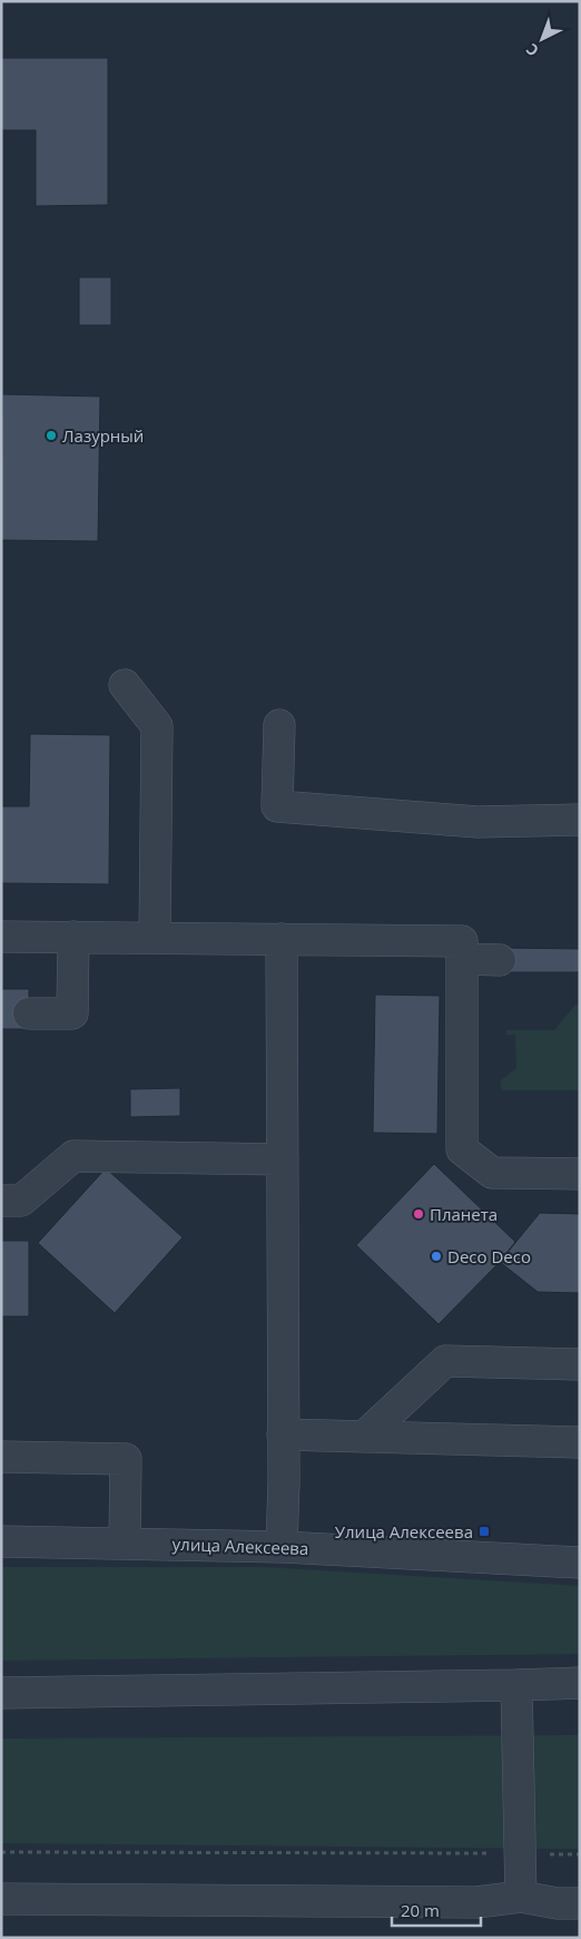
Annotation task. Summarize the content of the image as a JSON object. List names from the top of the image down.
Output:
{
  "streets": {
    "street": ["улица Алексеева"]
  },
  "places": {
    "other": ["Лазурный", "Планета", "Deco Deco"],
    "transit": ["Улица Алексеева"]
  },
  "scale_bar": "20 m",
  "north": "bottom left"
}
